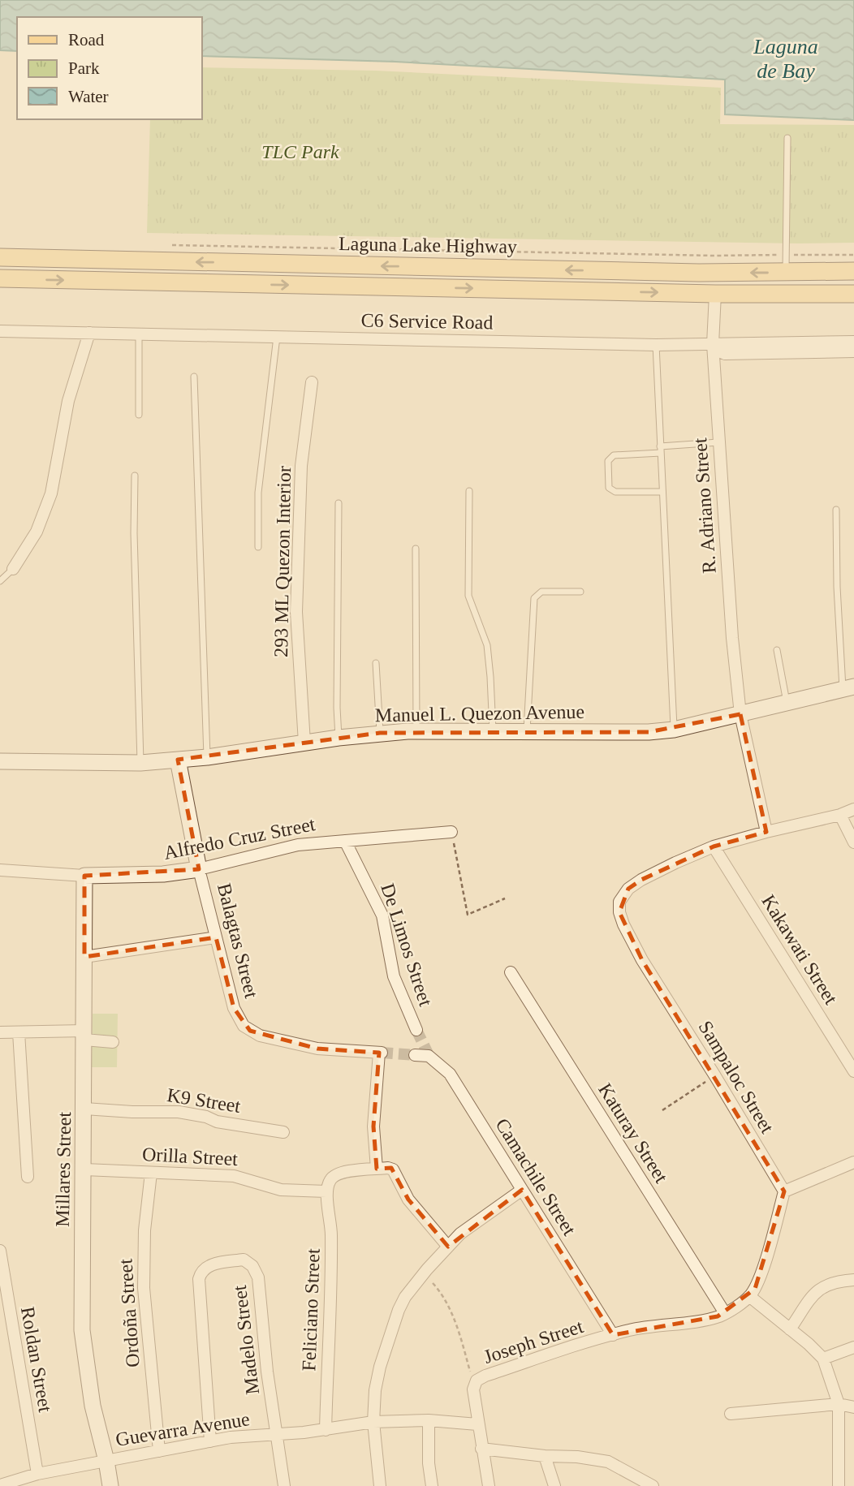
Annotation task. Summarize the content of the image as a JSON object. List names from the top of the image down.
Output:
{
  "streets": {
    "main road": [
      "Laguna Lake Highway",
      "Manuel L. Quezon Avenue",
      "Alfredo Cruz Street",
      "Balagtas Street",
      "Millares Street"
    ],
    "street": [
      "C6 Service Road",
      "R. Adriano Street",
      "293 ML Quezon Interior",
      "De Limos Street",
      "Kakawati Street",
      "Sampaloc Street",
      "K9 Street",
      "Katuray Street",
      "Orilla Street",
      "Camachile Street",
      "Feliciano Street",
      "Ordoña Street",
      "Madelo Street",
      "Joseph Street",
      "Roldan Street",
      "Guevarra Avenue"
    ]
  },
  "crossings": [
    ["C6 Service Road", "R. Adriano Street"],
    ["R. Adriano Street", "Manuel L. Quezon Avenue"],
    ["R. Adriano Street", "Sampaloc Street"],
    ["293 ML Quezon Interior", "Manuel L. Quezon Avenue"],
    ["Manuel L. Quezon Avenue", "Balagtas Street"],
    ["Alfredo Cruz Street", "Balagtas Street"],
    ["Alfredo Cruz Street", "De Limos Street"],
    ["Alfredo Cruz Street", "Millares Street"],
    ["Kakawati Street", "Sampaloc Street"],
    ["K9 Street", "Millares Street"],
    ["Orilla Street", "Millares Street"],
    ["Orilla Street", "Feliciano Street"],
    ["Orilla Street", "Ordoña Street"],
    ["Millares Street", "Guevarra Avenue"],
    ["Camachile Street", "Joseph Street"],
    ["Feliciano Street", "Guevarra Avenue"],
    ["Ordoña Street", "Guevarra Avenue"],
    ["Madelo Street", "Guevarra Avenue"],
    ["Joseph Street", "Guevarra Avenue"],
    ["Roldan Street", "Guevarra Avenue"]
  ],
  "water": ["Laguna de Bay"],
  "parks": ["TLC Park"],
  "legend": ["Road", "Park", "Water"]
}
